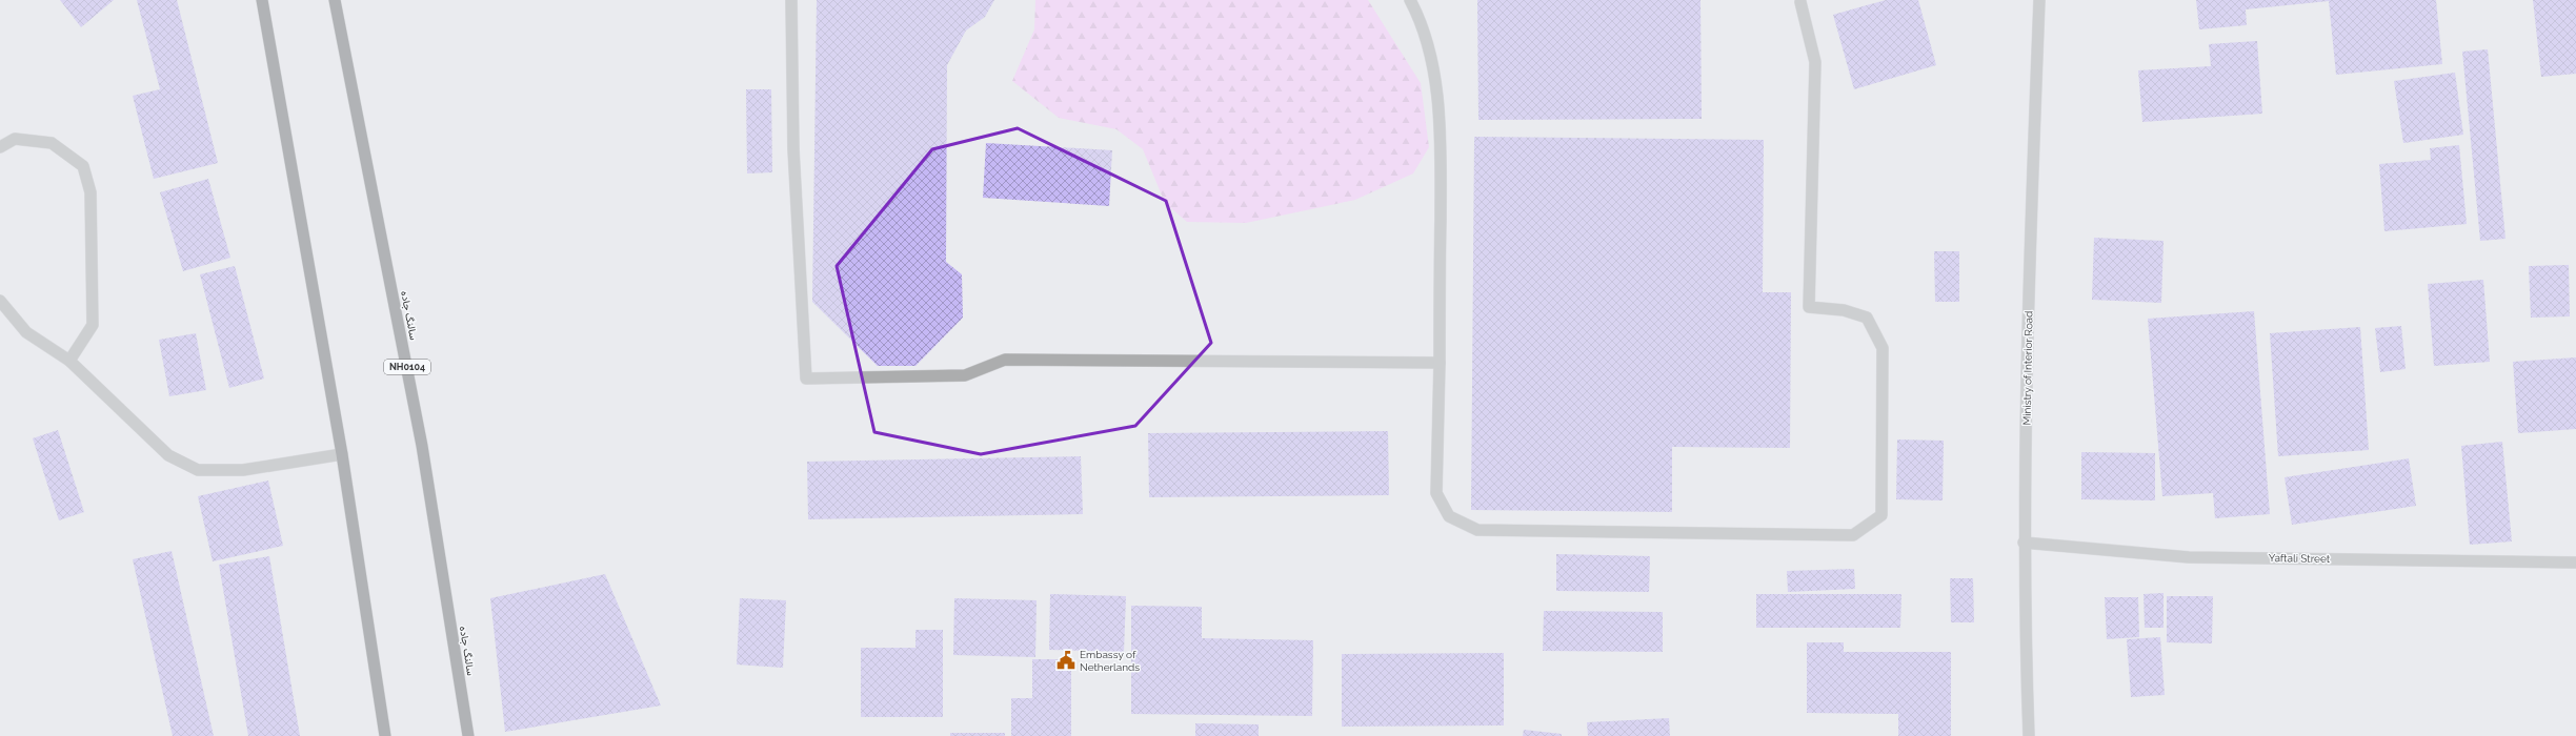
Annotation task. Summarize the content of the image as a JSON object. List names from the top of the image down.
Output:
{
  "streets": {
    "highway": ["سالنگ جاده", "NH0104"],
    "street": ["Ministry of Interior Road", "Yaftali Street"]
  },
  "crossings": [
    ["Ministry of Interior Road", "Yaftali Street"]
  ],
  "places": {
    "public building": ["Embassy of Netherlands"]
  }
}
